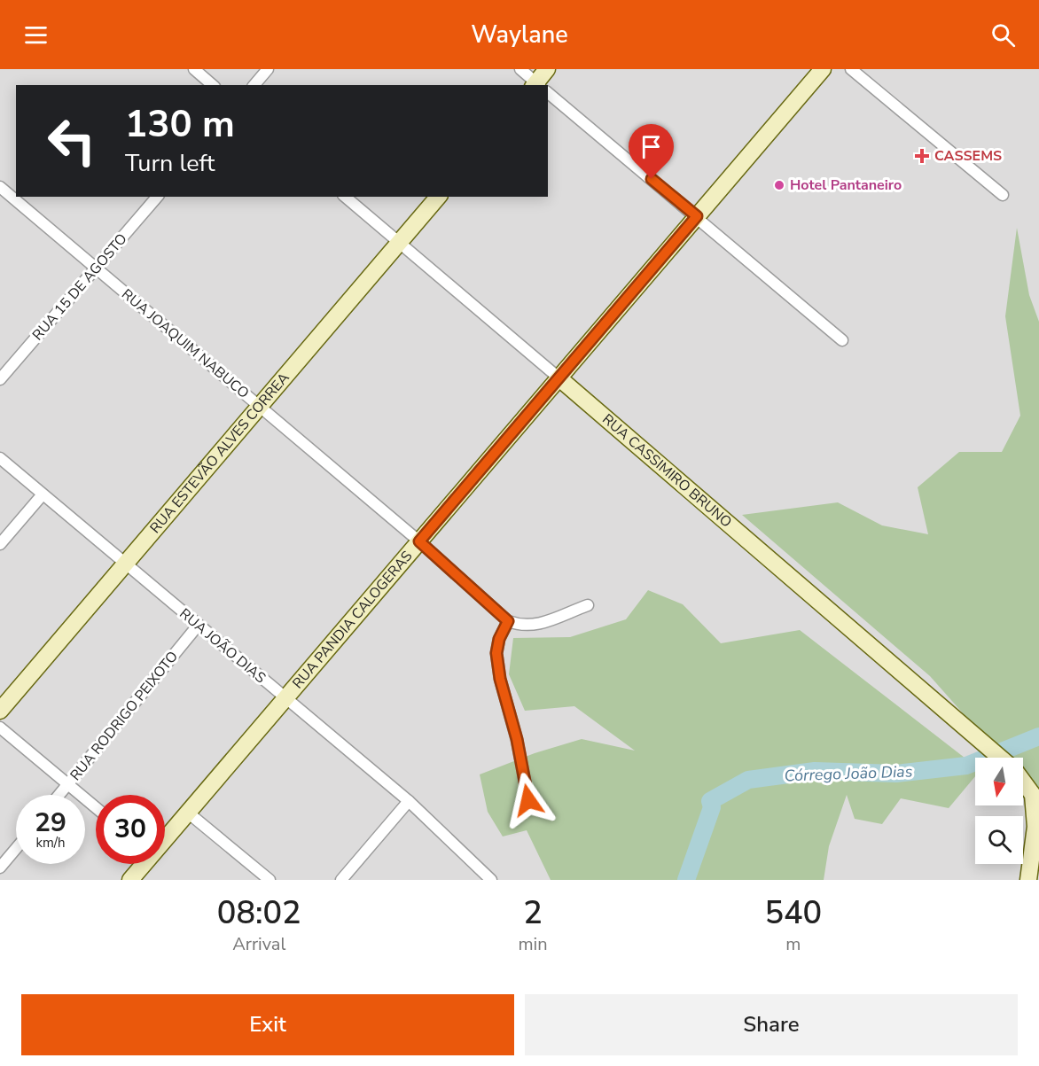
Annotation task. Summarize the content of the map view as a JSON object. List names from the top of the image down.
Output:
{
  "streets": {
    "main road": ["RUA ESTEVÃO ALVES CORREA", "RUA CASSIMIRO BRUNO", "RUA PANDIA CALOGERAS"],
    "street": [
      "RUA 15 DE AGOSTO",
      "RUA JOAQUIM NABUCO",
      "RUA JOÃO DIAS",
      "RUA RODRIGO PEIXOTO"
    ]
  },
  "crossings": [
    ["RUA 15 DE AGOSTO", "RUA JOAQUIM NABUCO"],
    ["RUA JOAQUIM NABUCO", "RUA ESTEVÃO ALVES CORREA"],
    ["RUA JOAQUIM NABUCO", "RUA PANDIA CALOGERAS"],
    ["RUA ESTEVÃO ALVES CORREA", "RUA CASSIMIRO BRUNO"],
    ["RUA ESTEVÃO ALVES CORREA", "RUA JOÃO DIAS"],
    ["RUA CASSIMIRO BRUNO", "RUA PANDIA CALOGERAS"],
    ["RUA PANDIA CALOGERAS", "RUA JOÃO DIAS"],
    ["RUA JOÃO DIAS", "RUA RODRIGO PEIXOTO"]
  ],
  "water": ["Córrego João Dias"],
  "places": {
    "health": ["CASSEMS"],
    "other": ["Hotel Pantaneiro"]
  },
  "north": "bottom",
  "page": {
    "header": "Waylane",
    "turn": ["130 m", "Turn left"],
    "speed": "29 km/h",
    "limit": "30",
    "eta": [
      "08:02",
      "Arrival",
      "2",
      "min",
      "540",
      "m"
    ],
    "buttons": ["Exit", "Share"]
  }
}
